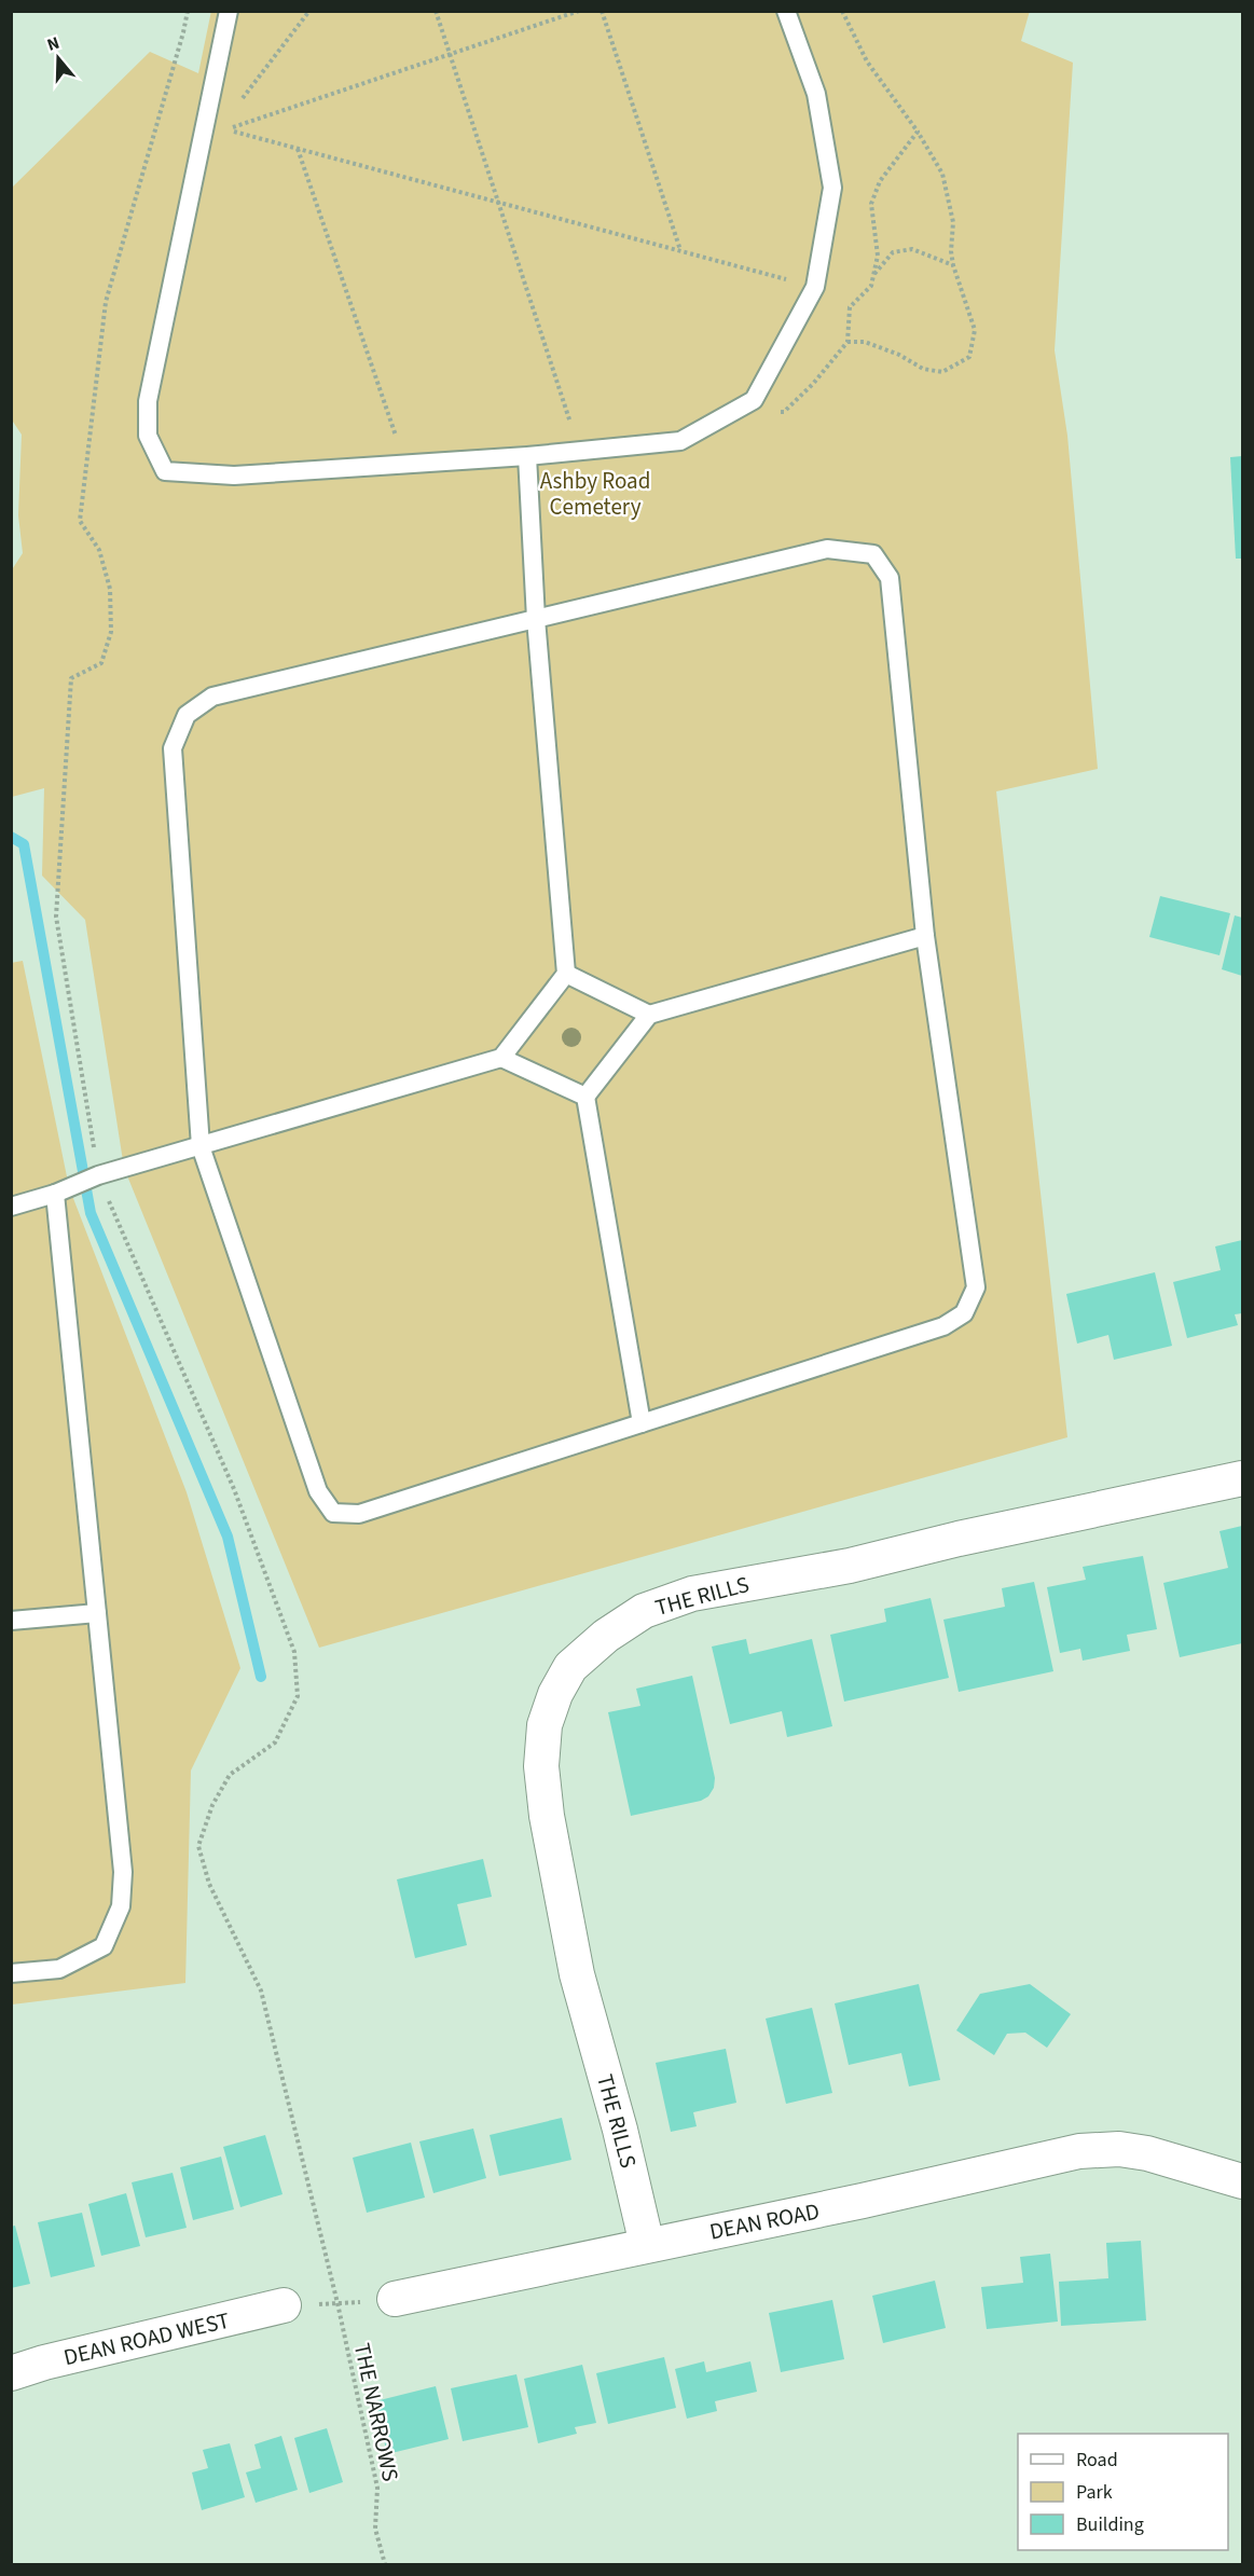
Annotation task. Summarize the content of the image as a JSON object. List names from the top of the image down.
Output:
{
  "streets": {
    "street": ["THE RILLS", "DEAN ROAD", "DEAN ROAD WEST"],
    "path": ["THE NARROWS"]
  },
  "crossings": [
    ["THE RILLS", "DEAN ROAD"]
  ],
  "parks": ["Ashby Road Cemetery"],
  "legend": ["Road", "Park", "Building"],
  "north": "top"
}
